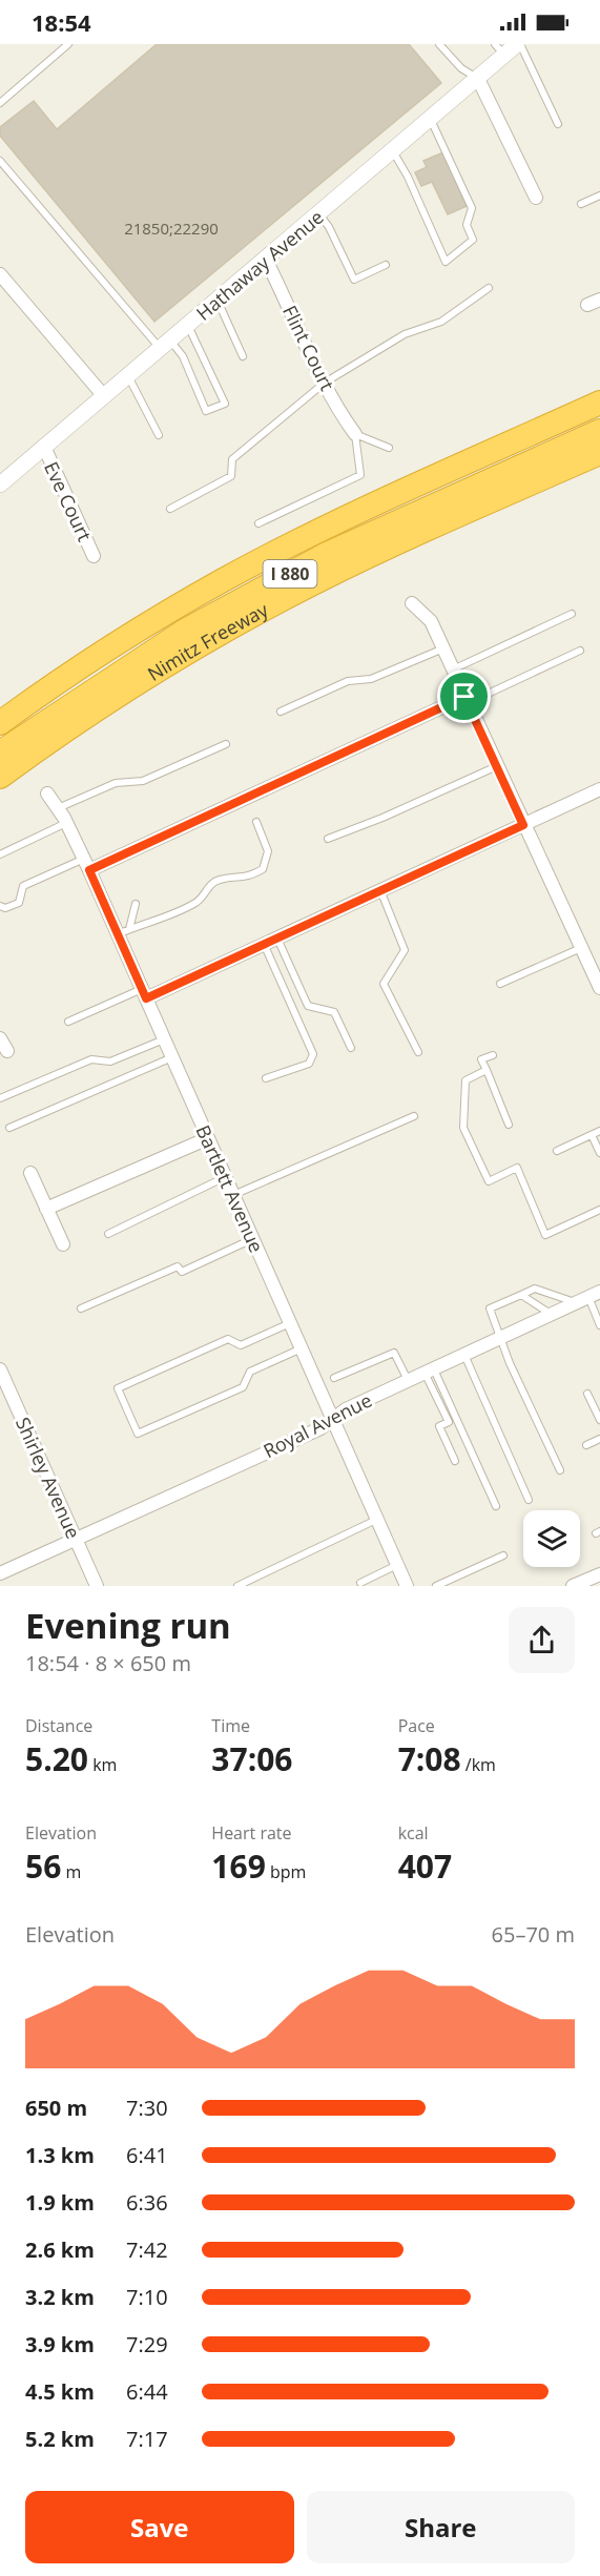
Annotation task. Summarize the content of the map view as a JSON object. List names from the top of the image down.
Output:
{
  "streets": {
    "highway": ["I 880", "Nimitz Freeway"],
    "street": [
      "Hathaway Avenue",
      "Flint Court",
      "Eve Court",
      "Bartlett Avenue",
      "Royal Avenue",
      "Shirley Avenue"
    ]
  },
  "crossings": [
    ["Hathaway Avenue", "Flint Court"],
    ["Hathaway Avenue", "Eve Court"],
    ["Bartlett Avenue", "Royal Avenue"],
    ["Royal Avenue", "Shirley Avenue"]
  ],
  "house_numbers": ["21850;22290"],
  "page": {
    "status": "18:54",
    "heading": ["Evening run", "18:54 · 8 × 650 m"],
    "stats": [
      ["Distance", "5.20 km"],
      ["Time", "37:06"],
      ["Pace", "7:08 /km"],
      ["Elevation", "56 m"],
      ["Heart rate", "169 bpm"],
      ["kcal", "407"]
    ],
    "chart": ["Elevation", "65–70 m"],
    "list": [
      {
        "name": "650 m",
        "note": "7:30"
      },
      {
        "name": "1.3 km",
        "note": "6:41"
      },
      {
        "name": "1.9 km",
        "note": "6:36"
      },
      {
        "name": "2.6 km",
        "note": "7:42"
      },
      {
        "name": "3.2 km",
        "note": "7:10"
      },
      {
        "name": "3.9 km",
        "note": "7:29"
      },
      {
        "name": "4.5 km",
        "note": "6:44"
      },
      {
        "name": "5.2 km",
        "note": "7:17"
      }
    ],
    "buttons": ["Save", "Share"]
  }
}
